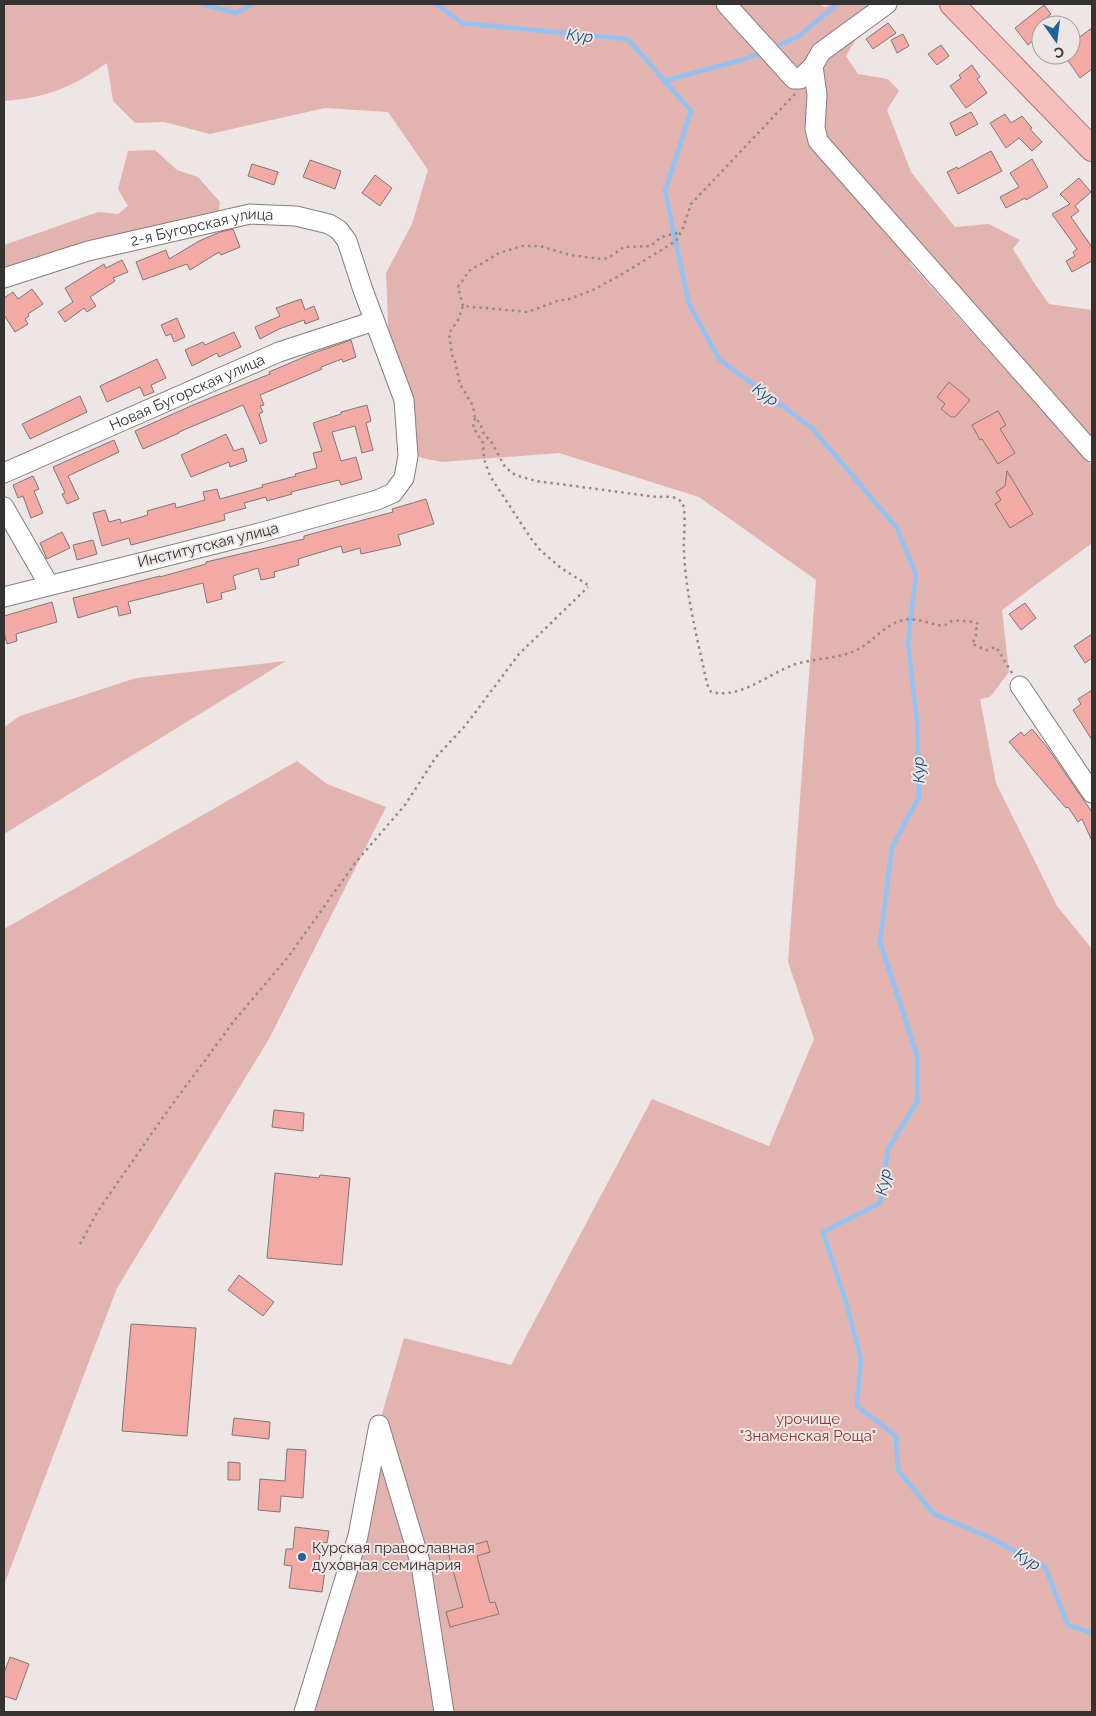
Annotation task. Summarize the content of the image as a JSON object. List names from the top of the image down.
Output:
{
  "streets": {
    "street": ["2-я Бугорская улица", "Новая Бугорская улица", "Институтская улица"]
  },
  "crossings": [
    ["2-я Бугорская улица", "Новая Бугорская улица"],
    ["2-я Бугорская улица", "Институтская улица"],
    ["Новая Бугорская улица", "Институтская улица"]
  ],
  "water": ["Кур"],
  "parks": ["урочище \"Знаменская Роща\""],
  "places": ["Курская православная духовная семинария"],
  "north": "bottom"
}
